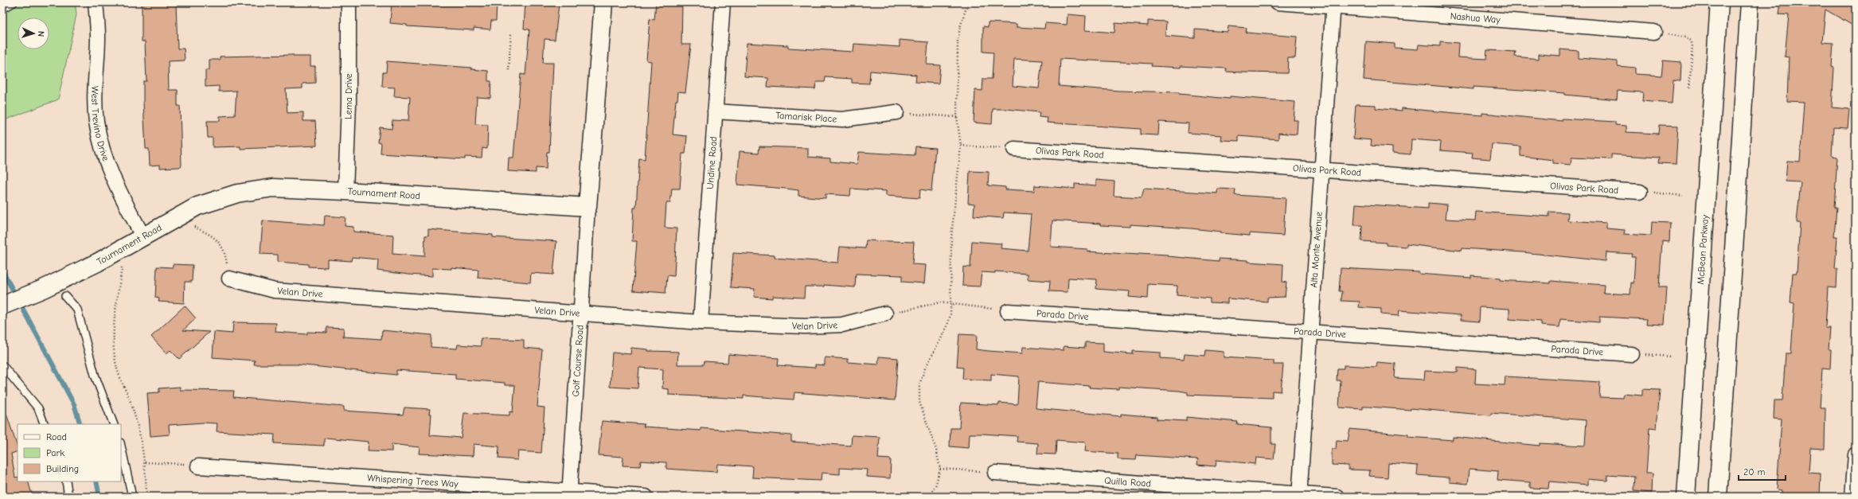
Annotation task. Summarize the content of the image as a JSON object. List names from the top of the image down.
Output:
{
  "streets": {
    "main road": ["Tournament Road", "McBean Parkway"],
    "street": [
      "Nashua Way",
      "Lema Drive",
      "Tamarisk Place",
      "West Trevino Drive",
      "Olivas Park Road",
      "Undine Road",
      "Alta Monte Avenue",
      "Velan Drive",
      "Parada Drive",
      "Golf Course Road",
      "Whispering Trees Way",
      "Quilla Road"
    ]
  },
  "crossings": [
    ["Nashua Way", "Alta Monte Avenue"],
    ["Lema Drive", "Tournament Road"],
    ["Tamarisk Place", "Undine Road"],
    ["West Trevino Drive", "Tournament Road"],
    ["Olivas Park Road", "Alta Monte Avenue"],
    ["Undine Road", "Velan Drive"],
    ["Tournament Road", "Golf Course Road"],
    ["Alta Monte Avenue", "Parada Drive"],
    ["Alta Monte Avenue", "Quilla Road"],
    ["Velan Drive", "Golf Course Road"],
    ["Golf Course Road", "Whispering Trees Way"]
  ],
  "legend": ["Road", "Park", "Building"],
  "scale_bar": "20 m",
  "north": "right"
}
